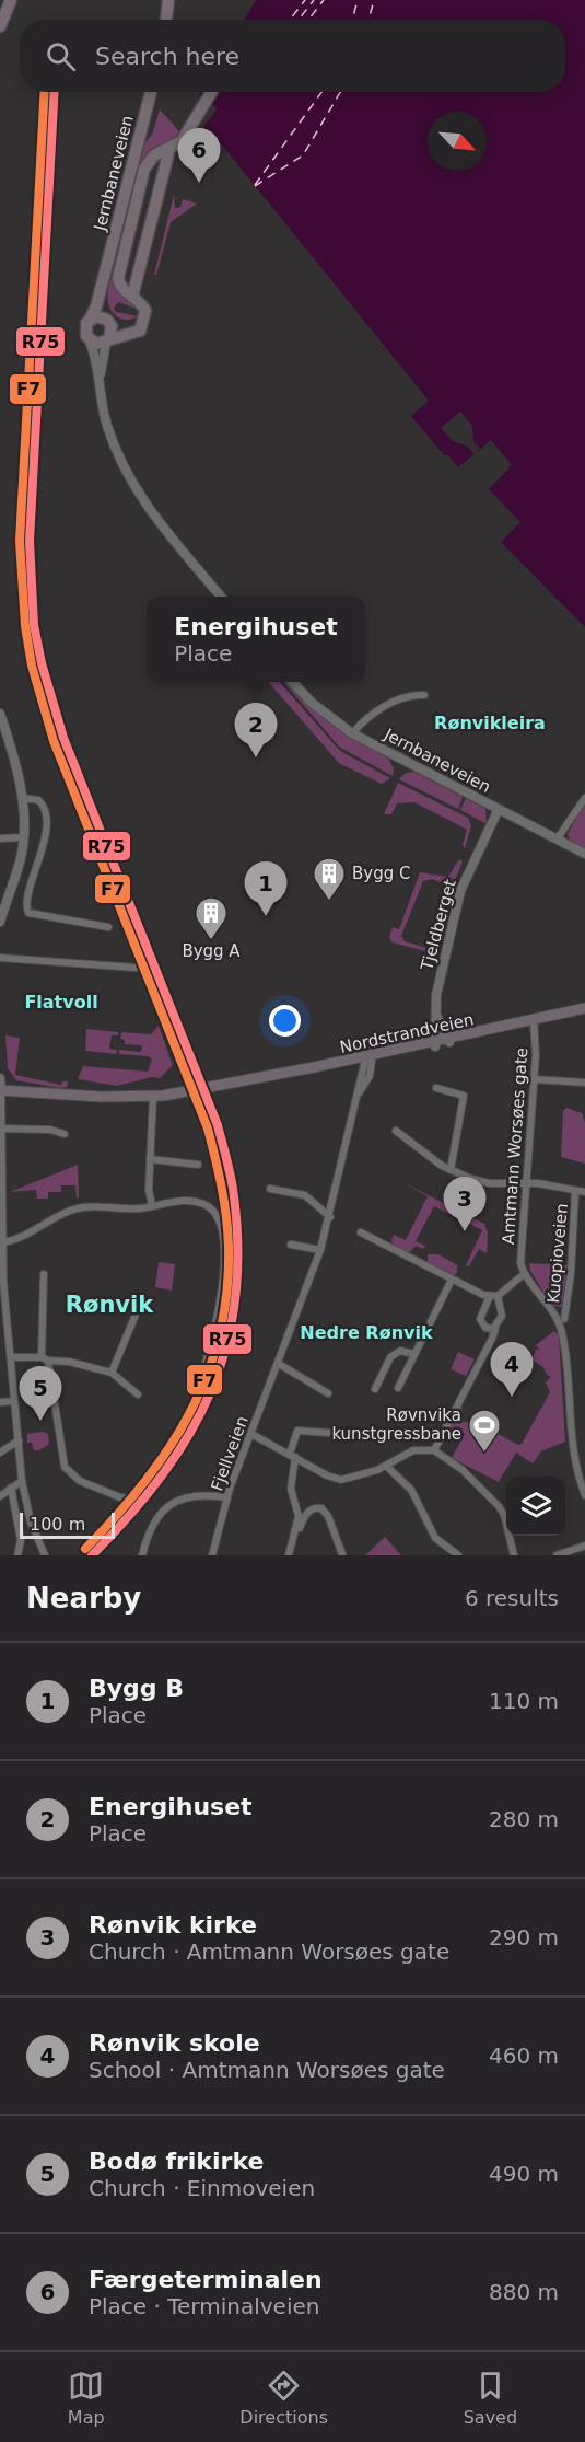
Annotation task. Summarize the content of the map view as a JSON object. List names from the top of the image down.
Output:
{
  "streets": {
    "highway": ["Jernbaneveien"],
    "main road": ["Nordstrandveien"],
    "street": [
      "Tjeldberget",
      "Amtmann Worsøes gate",
      "Kuopioveien",
      "Fjellveien"
    ]
  },
  "crossings": [
    ["Jernbaneveien", "Tjeldberget"],
    ["Tjeldberget", "Nordstrandveien"],
    ["Nordstrandveien", "Amtmann Worsøes gate"],
    ["Nordstrandveien", "Fjellveien"]
  ],
  "districts": [
    "Rønvikleira",
    "Flatvoll",
    "Rønvik",
    "Nedre Rønvik"
  ],
  "places": {
    "building": ["Bygg C", "Bygg A"],
    "sports": ["Røvnvika kunstgressbane"]
  },
  "lines": ["transit line R75", "transit line F7"],
  "scale_bar": "100 m",
  "north": "bottom right",
  "page": {
    "search": "Search here",
    "pins": [
      "6",
      "2",
      "1",
      "3",
      "4",
      "5"
    ],
    "popup": ["Energihuset", "Place"],
    "scale": "100 m",
    "heading": ["Nearby", "6 results"],
    "list": [
      {
        "mark": "1",
        "name": "Bygg B",
        "note": "Place",
        "value": "110 m"
      },
      {
        "mark": "2",
        "name": "Energihuset",
        "note": "Place",
        "value": "280 m"
      },
      {
        "mark": "3",
        "name": "Rønvik kirke",
        "note": "Church · Amtmann Worsøes gate",
        "value": "290 m"
      },
      {
        "mark": "4",
        "name": "Rønvik skole",
        "note": "School · Amtmann Worsøes gate",
        "value": "460 m"
      },
      {
        "mark": "5",
        "name": "Bodø frikirke",
        "note": "Church · Einmoveien",
        "value": "490 m"
      },
      {
        "mark": "6",
        "name": "Færgeterminalen",
        "note": "Place · Terminalveien",
        "value": "880 m"
      }
    ],
    "nav": ["Map", "Directions", "Saved"]
  }
}
